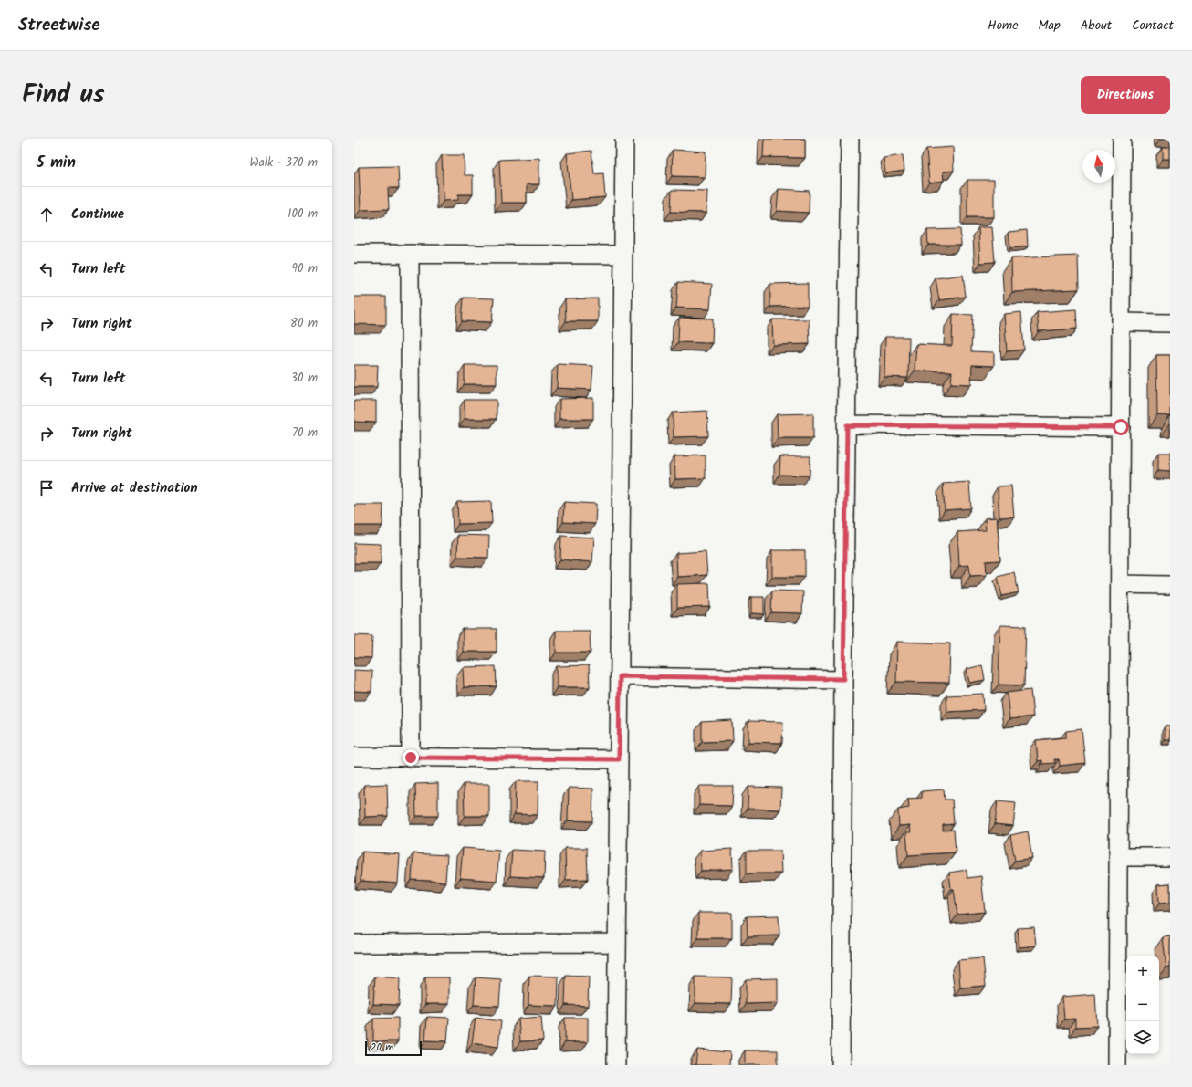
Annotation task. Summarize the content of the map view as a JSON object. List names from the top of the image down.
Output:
{
  "scale_bar": "20 m",
  "north": "top",
  "page": {
    "header": "Streetwise",
    "nav": [
      "Home",
      "Map",
      "About",
      "Contact"
    ],
    "title": "Find us",
    "buttons": "Directions",
    "heading": ["5 min", "Walk · 370 m"],
    "list": [
      ["Continue", "100 m"],
      ["Turn left", "90 m"],
      ["Turn right", "80 m"],
      ["Turn left", "30 m"],
      ["Turn right", "70 m"],
      "Arrive at destination"
    ],
    "map_buttons": ["+", "−"],
    "scale": "20 m"
  }
}
